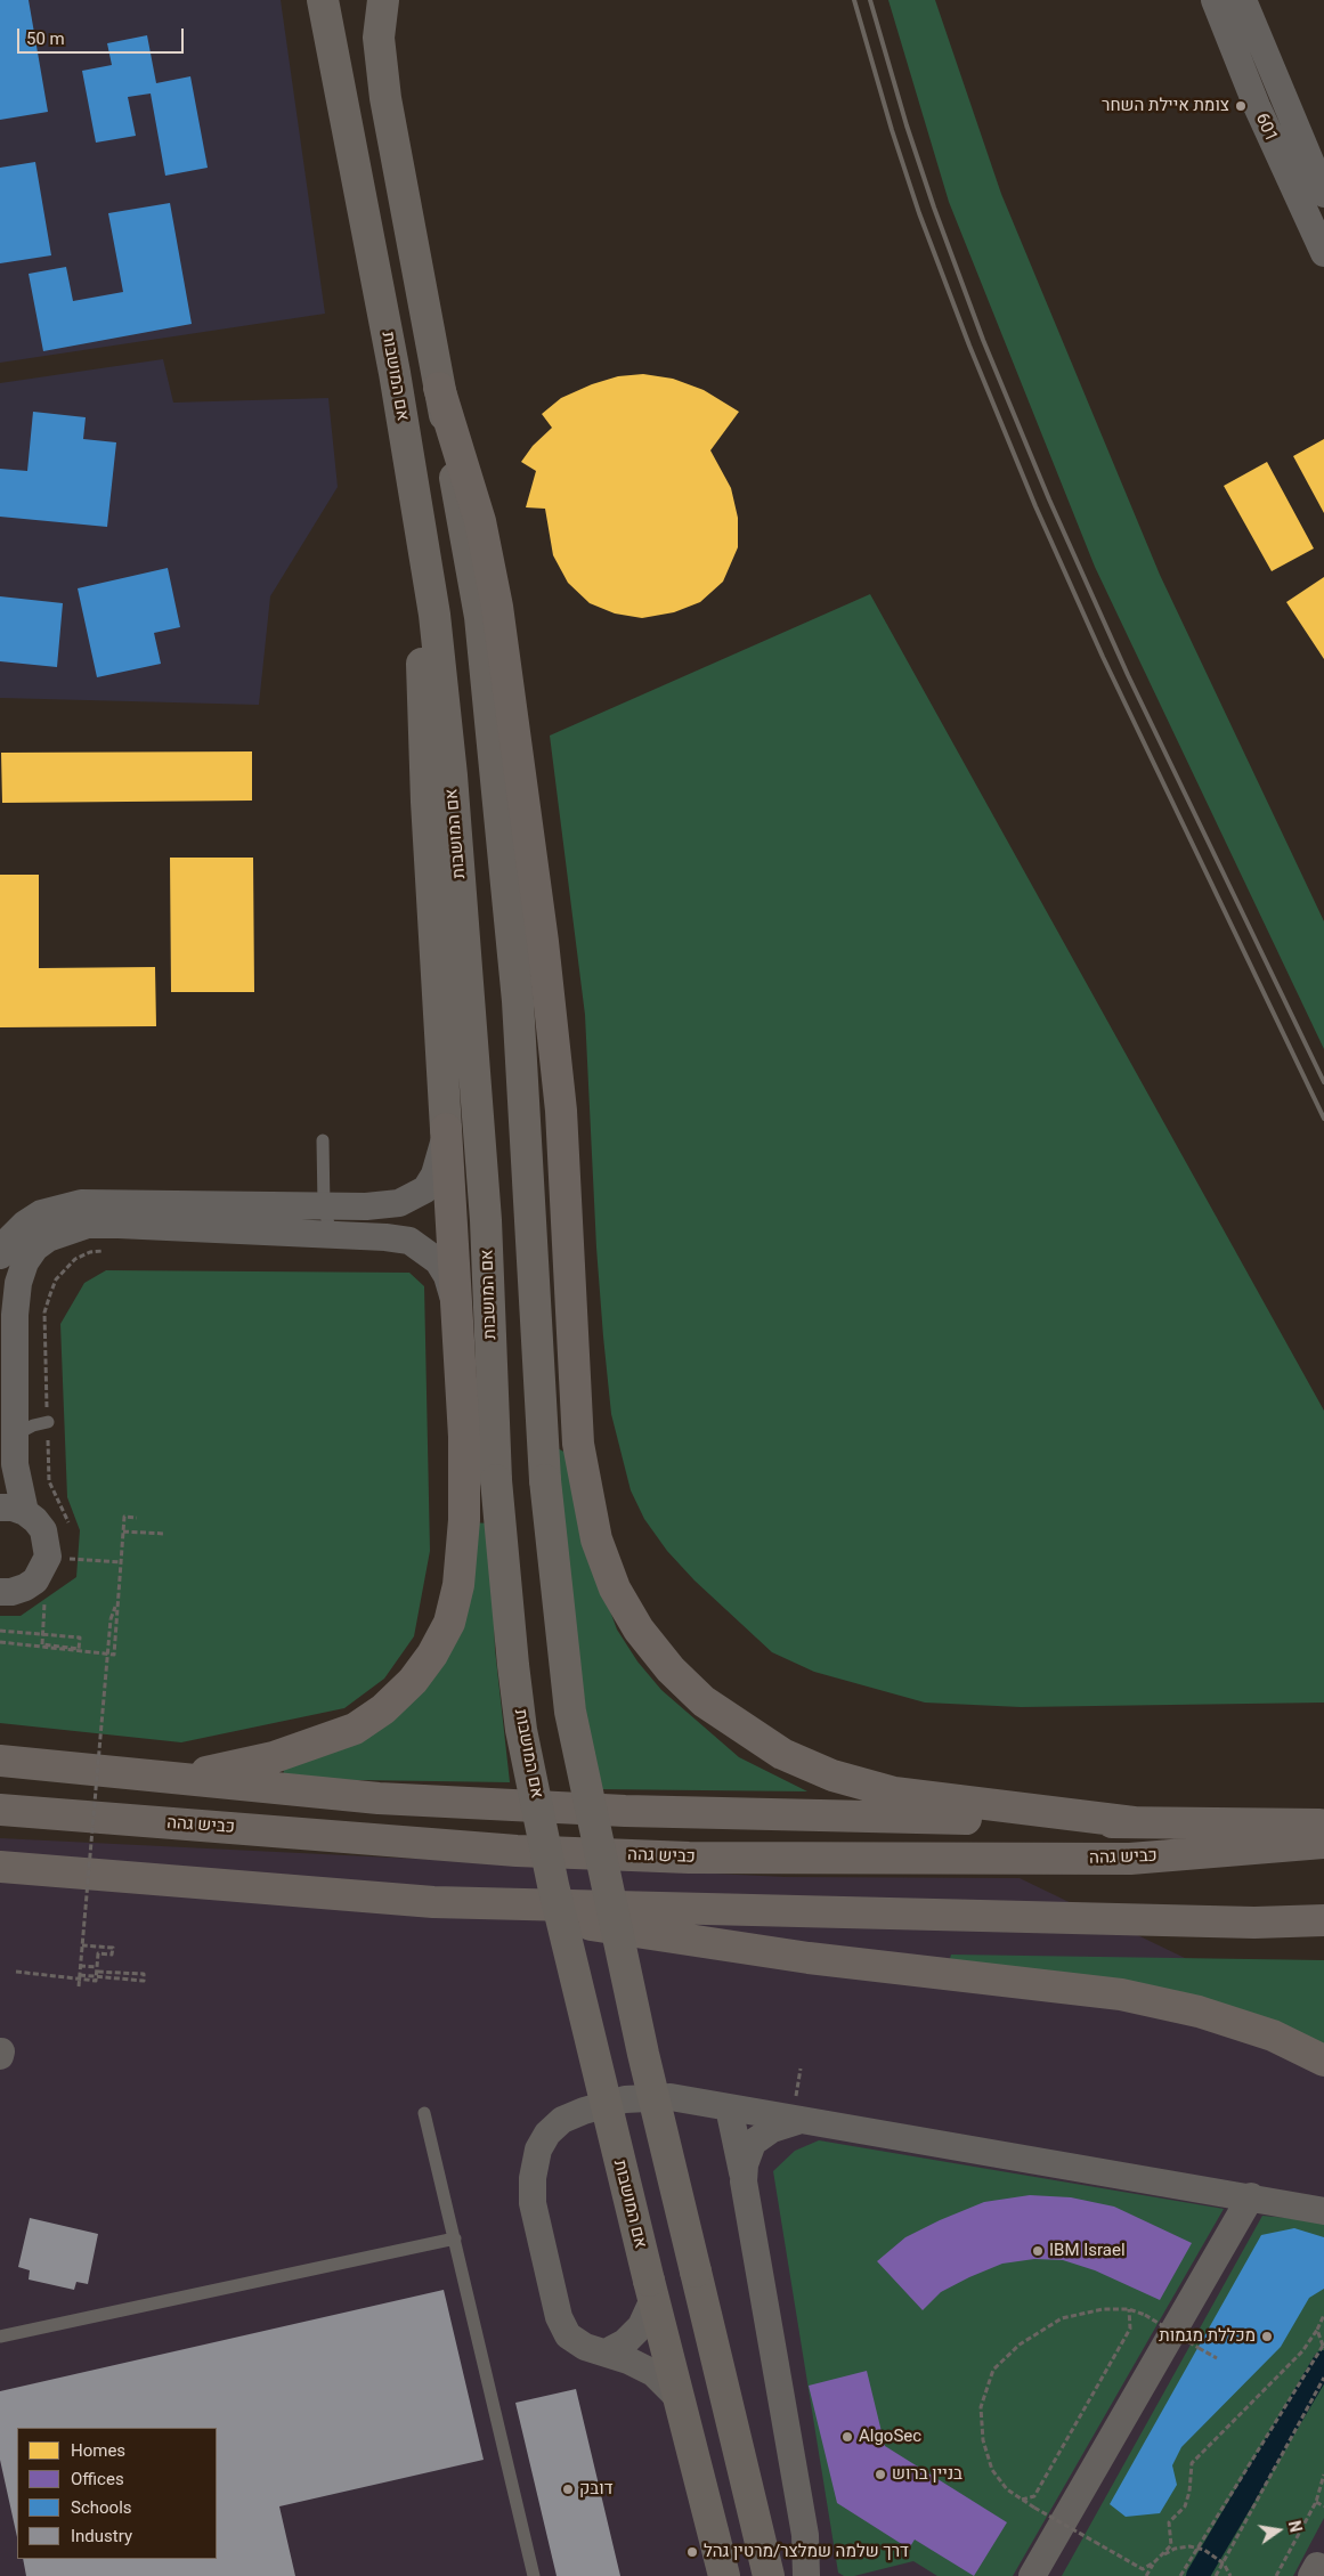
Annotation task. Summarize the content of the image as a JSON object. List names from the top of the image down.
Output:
{
  "streets": {
    "highway": ["כביש גהה"],
    "main road": ["אם המושבות"],
    "street": ["601"]
  },
  "places": [
    "צומת איילת השחר",
    "IBM Israel",
    "מכללת מגמות",
    "AlgoSec",
    "בניין ברוש",
    "דובק",
    "דרך שלמה שמלצר/מרטין גהל"
  ],
  "legend": [
    "Homes",
    "Offices",
    "Schools",
    "Industry"
  ],
  "scale_bar": "50 m",
  "north": "right"
}
